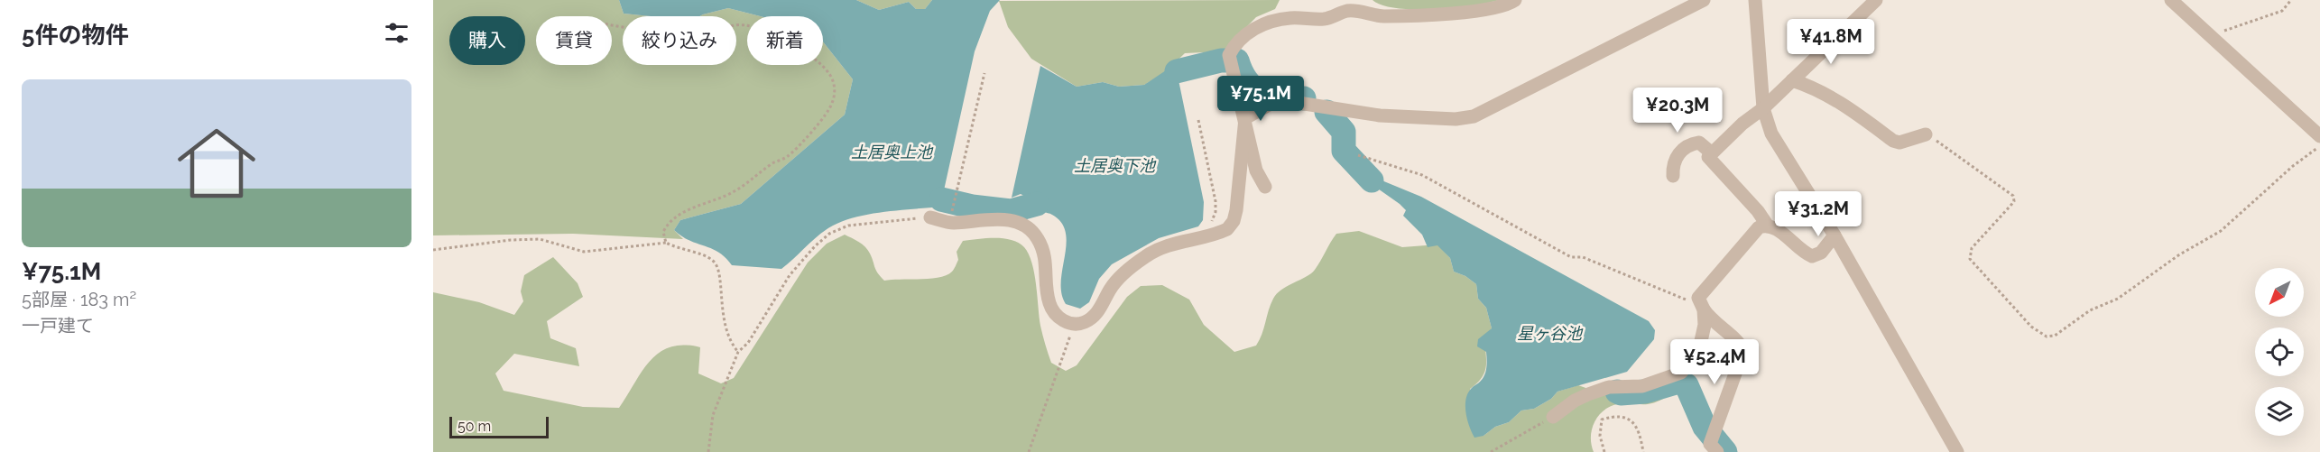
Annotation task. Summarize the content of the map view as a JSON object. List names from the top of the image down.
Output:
{
  "water": ["土居奥上池", "土居奥下池", "星ヶ谷池"],
  "scale_bar": "50 m",
  "north": "bottom left",
  "page": {
    "heading": "5件の物件",
    "chip": [
      "購入",
      "賃貸",
      "絞り込み",
      "新着"
    ],
    "price": [
      "¥41.8M",
      "¥75.1M",
      "¥20.3M",
      "¥31.2M",
      "¥52.4M"
    ],
    "list": [
      {
        "name": "¥75.1M",
        "note": "5部屋 · 183 m² · 一戸建て"
      }
    ],
    "scale": "50 m"
  }
}
